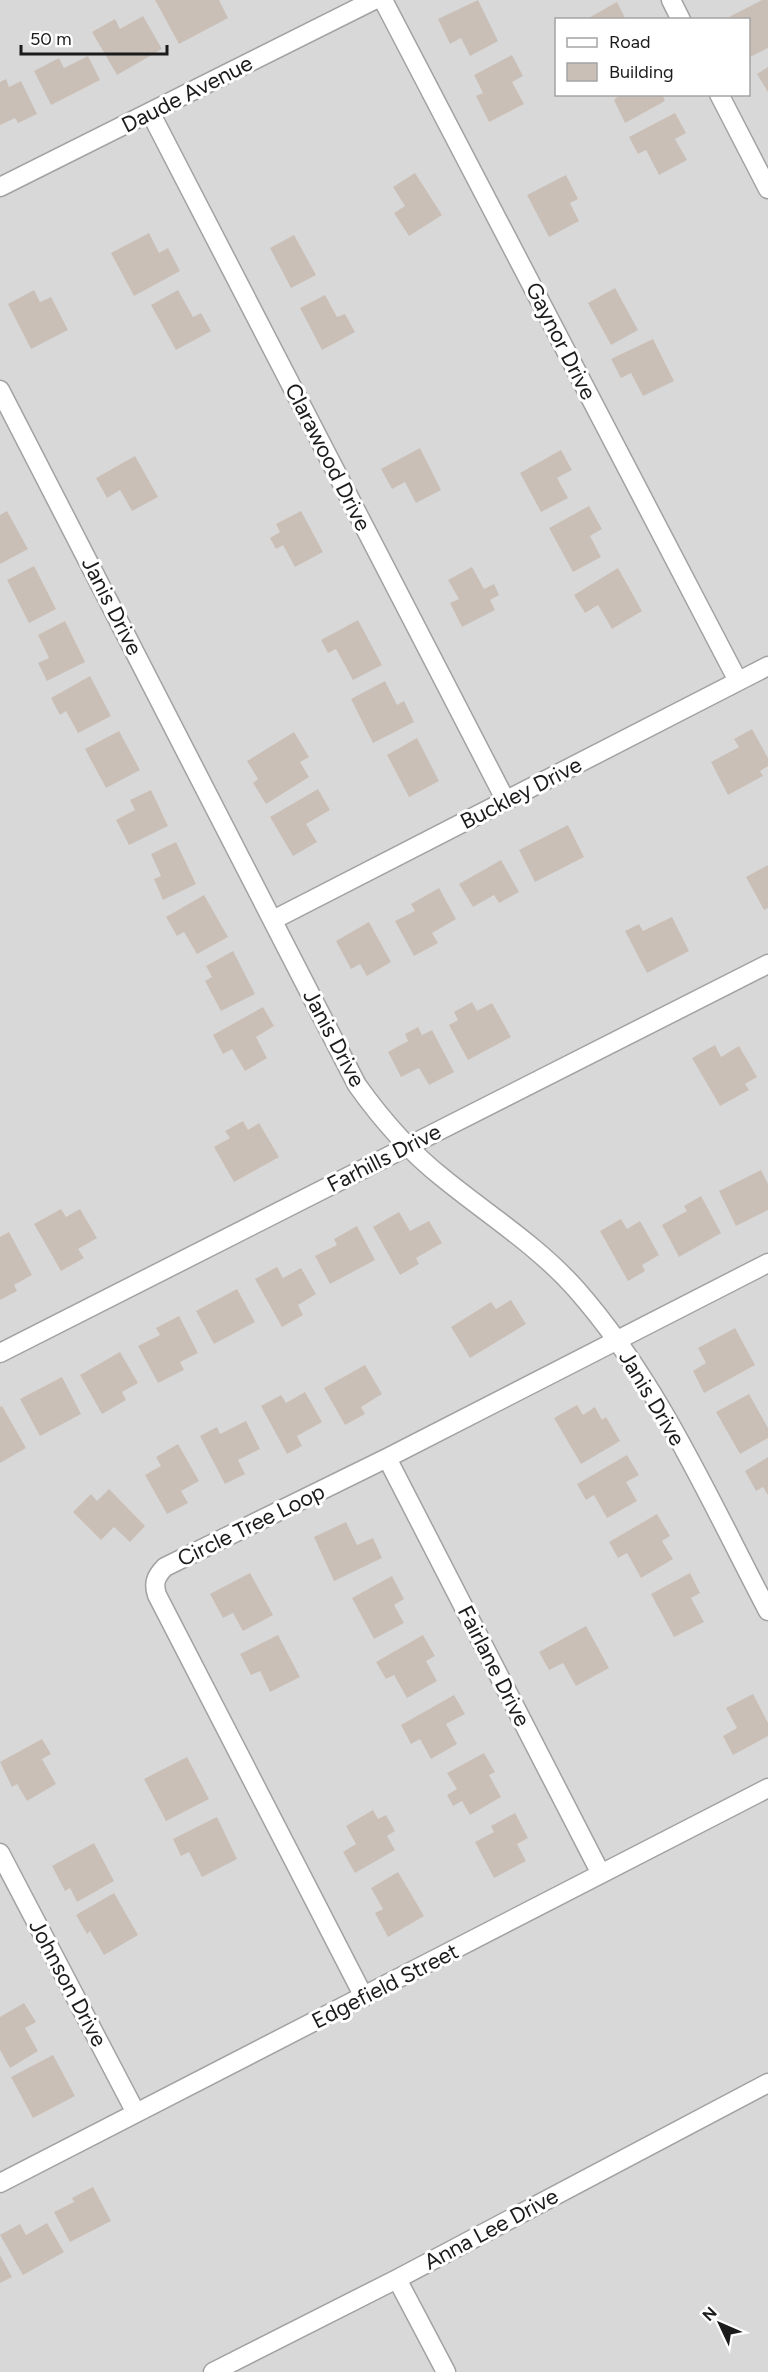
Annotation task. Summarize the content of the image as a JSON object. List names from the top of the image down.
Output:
{
  "streets": {
    "street": [
      "Daude Avenue",
      "Gaynor Drive",
      "Clarawood Drive",
      "Janis Drive",
      "Buckley Drive",
      "Farhills Drive",
      "Circle Tree Loop",
      "Fairlane Drive",
      "Johnson Drive",
      "Edgefield Street",
      "Anna Lee Drive"
    ]
  },
  "crossings": [
    ["Daude Avenue", "Clarawood Drive"],
    ["Gaynor Drive", "Buckley Drive"],
    ["Clarawood Drive", "Buckley Drive"],
    ["Janis Drive", "Buckley Drive"],
    ["Janis Drive", "Farhills Drive"],
    ["Janis Drive", "Circle Tree Loop"],
    ["Circle Tree Loop", "Fairlane Drive"],
    ["Circle Tree Loop", "Edgefield Street"],
    ["Fairlane Drive", "Edgefield Street"],
    ["Johnson Drive", "Edgefield Street"]
  ],
  "legend": ["Road", "Building"],
  "scale_bar": "50 m",
  "north": "top left"
}
